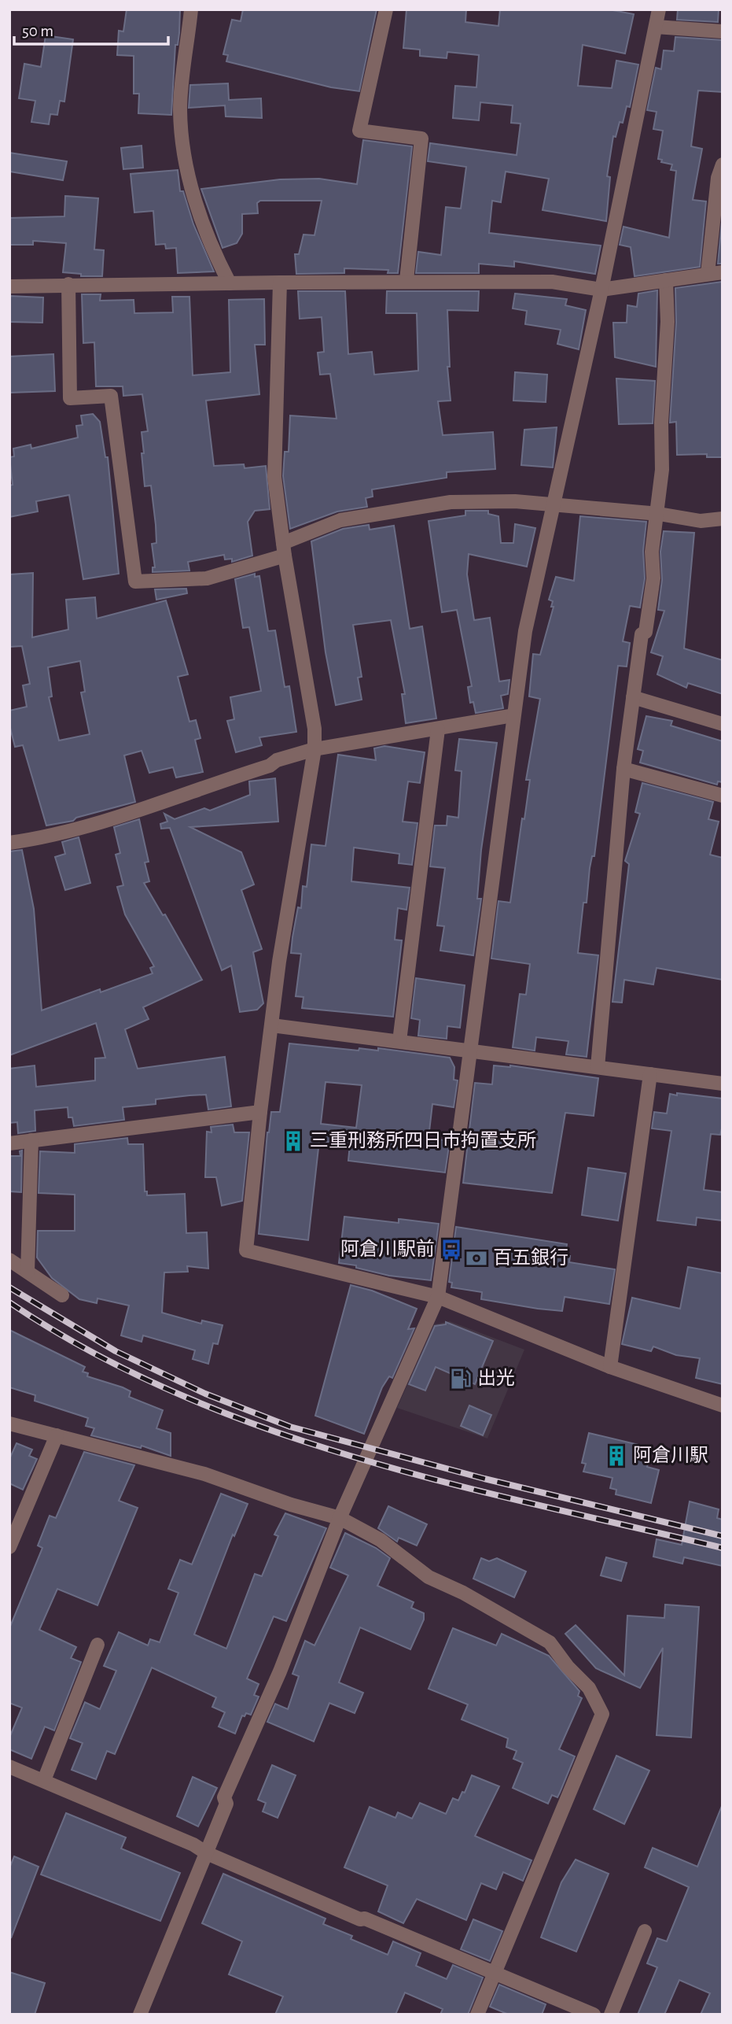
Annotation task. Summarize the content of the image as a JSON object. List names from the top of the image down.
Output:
{
  "places": {
    "building": ["三重刑務所四日市拘置支所", "阿倉川駅"],
    "bus stop": ["阿倉川駅前"],
    "bank": ["百五銀行"],
    "fuel station": ["出光"]
  },
  "scale_bar": "50 m"
}
